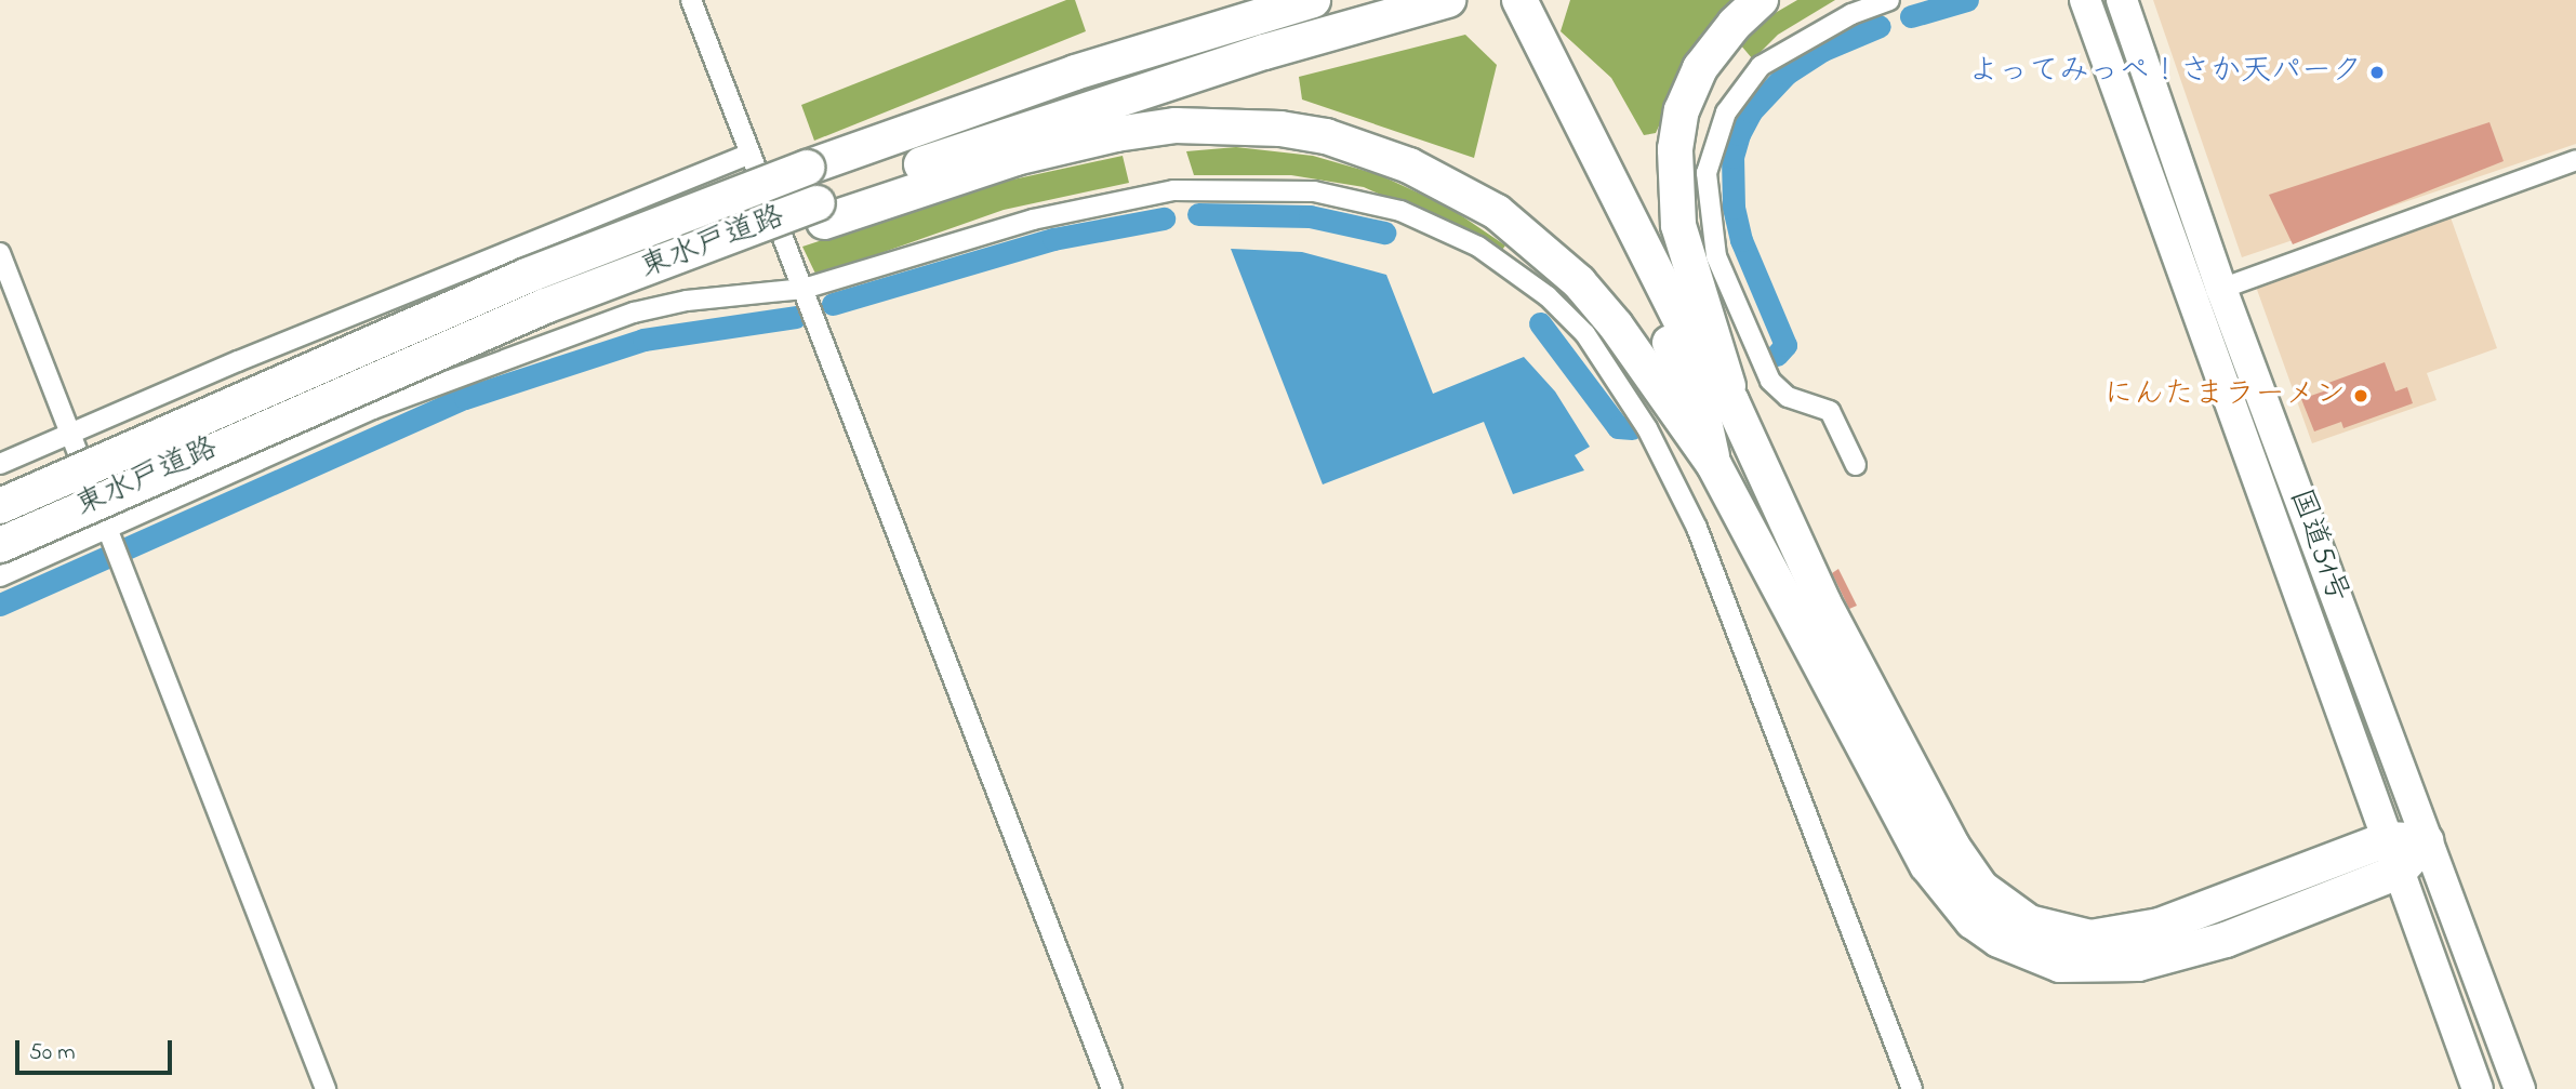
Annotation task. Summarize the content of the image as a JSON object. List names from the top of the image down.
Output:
{
  "streets": {
    "highway": ["東水戸道路", "国道51号"]
  },
  "places": ["よってみっぺ！さか天パーク", "にんたまラーメン"],
  "scale_bar": "50 m"
}
